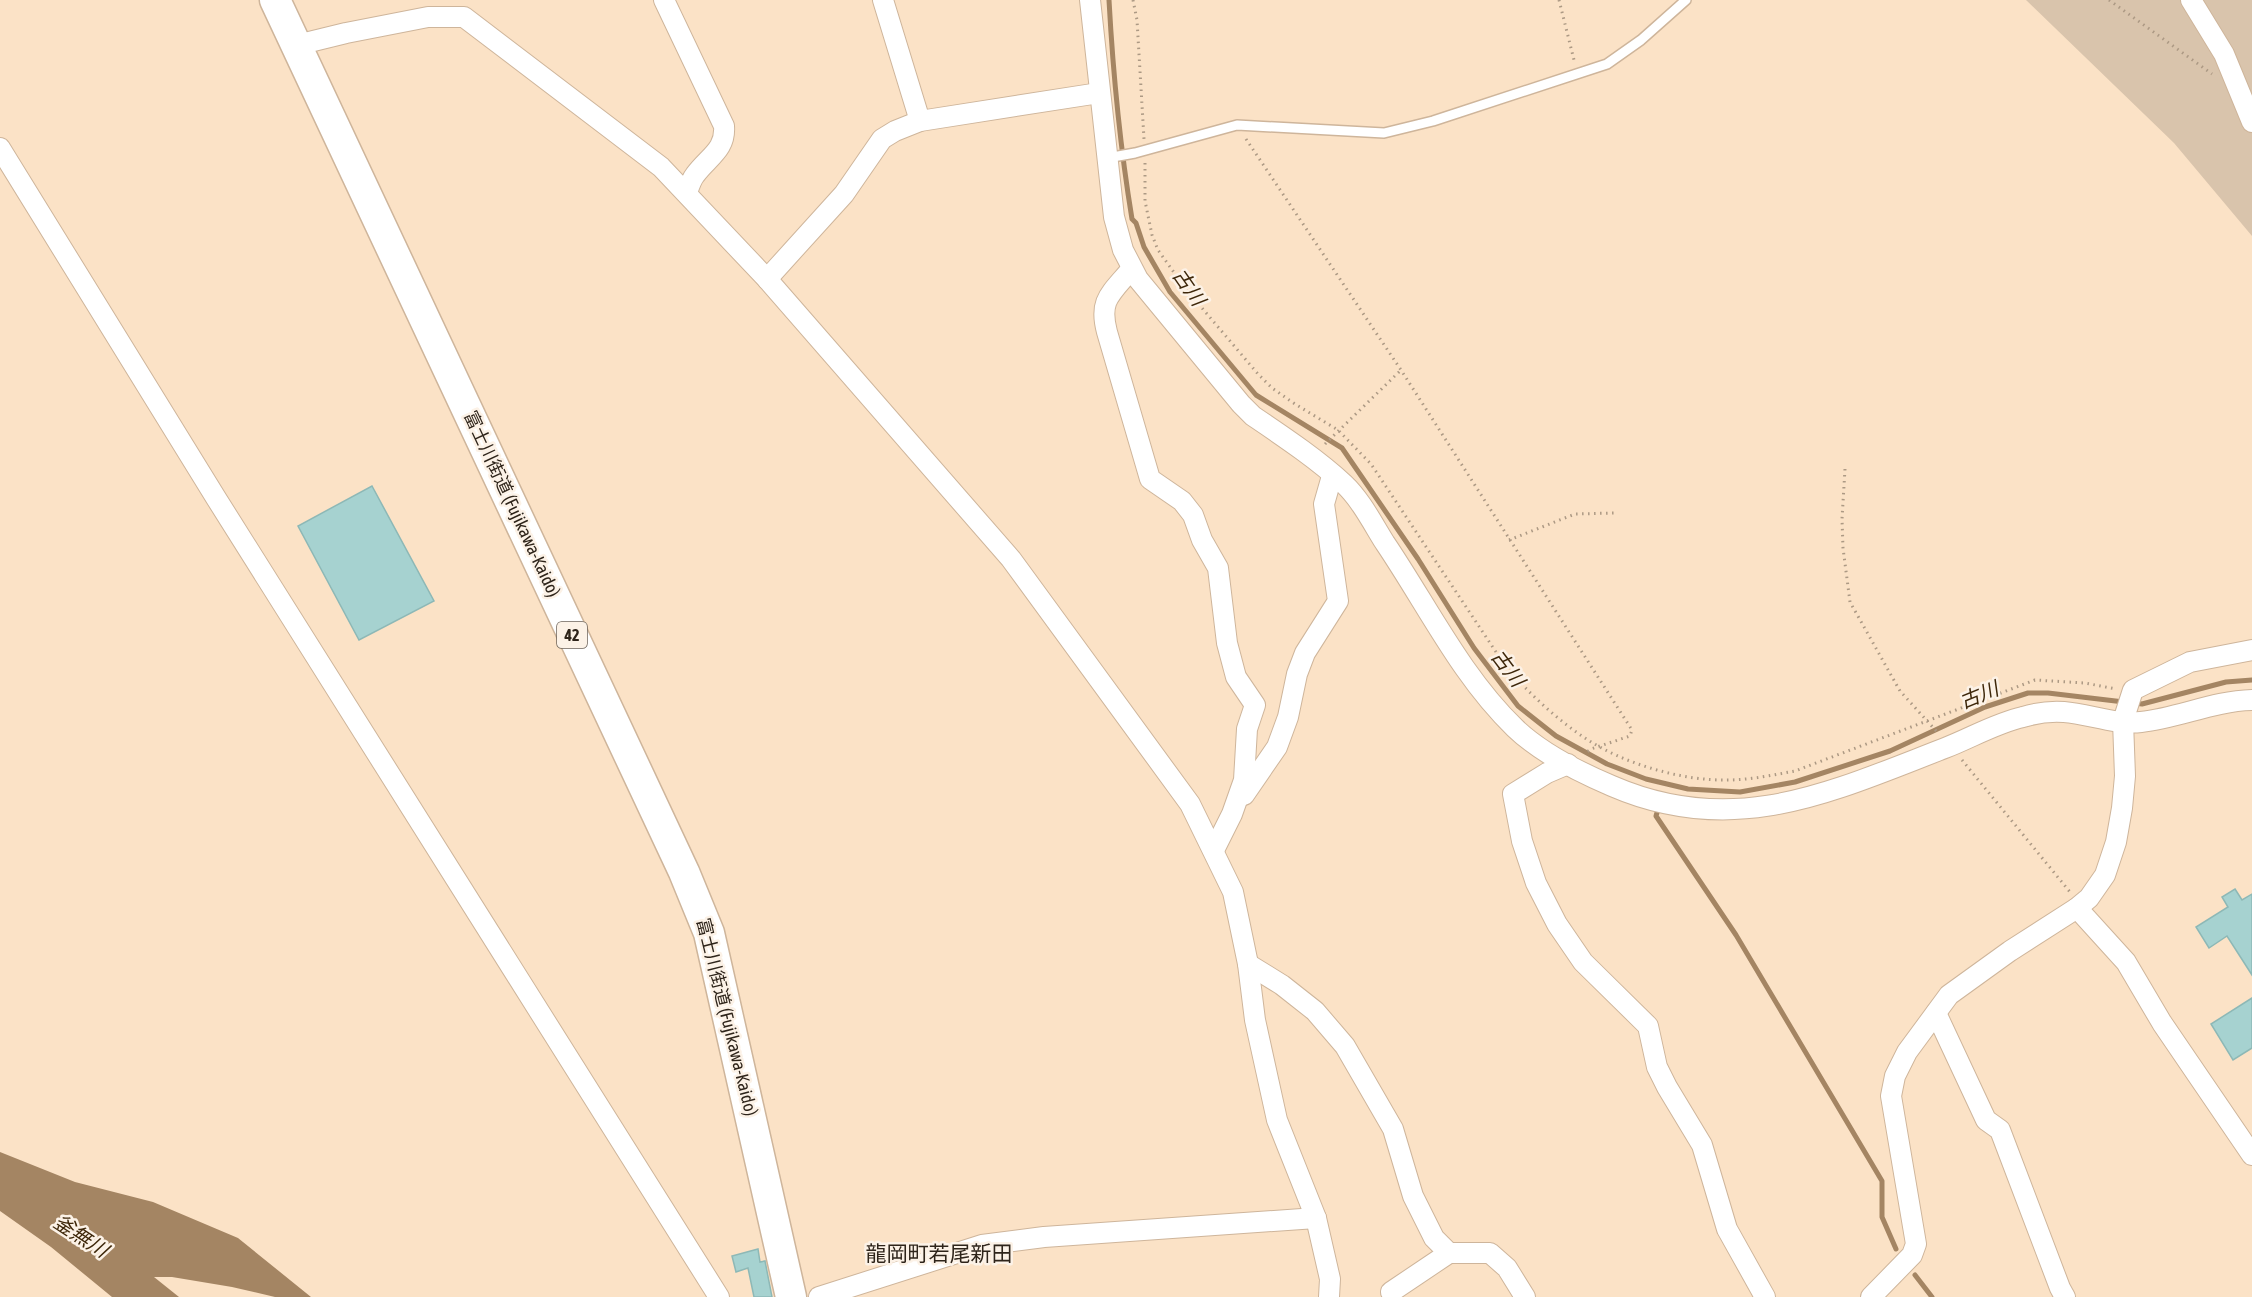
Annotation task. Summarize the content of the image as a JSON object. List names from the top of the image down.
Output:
{
  "streets": {
    "main road": ["富士川街道 (Fujikawa-Kaido)", "42"]
  },
  "districts": ["龍岡町若尾新田"],
  "water": ["古川", "釜無川"]
}
